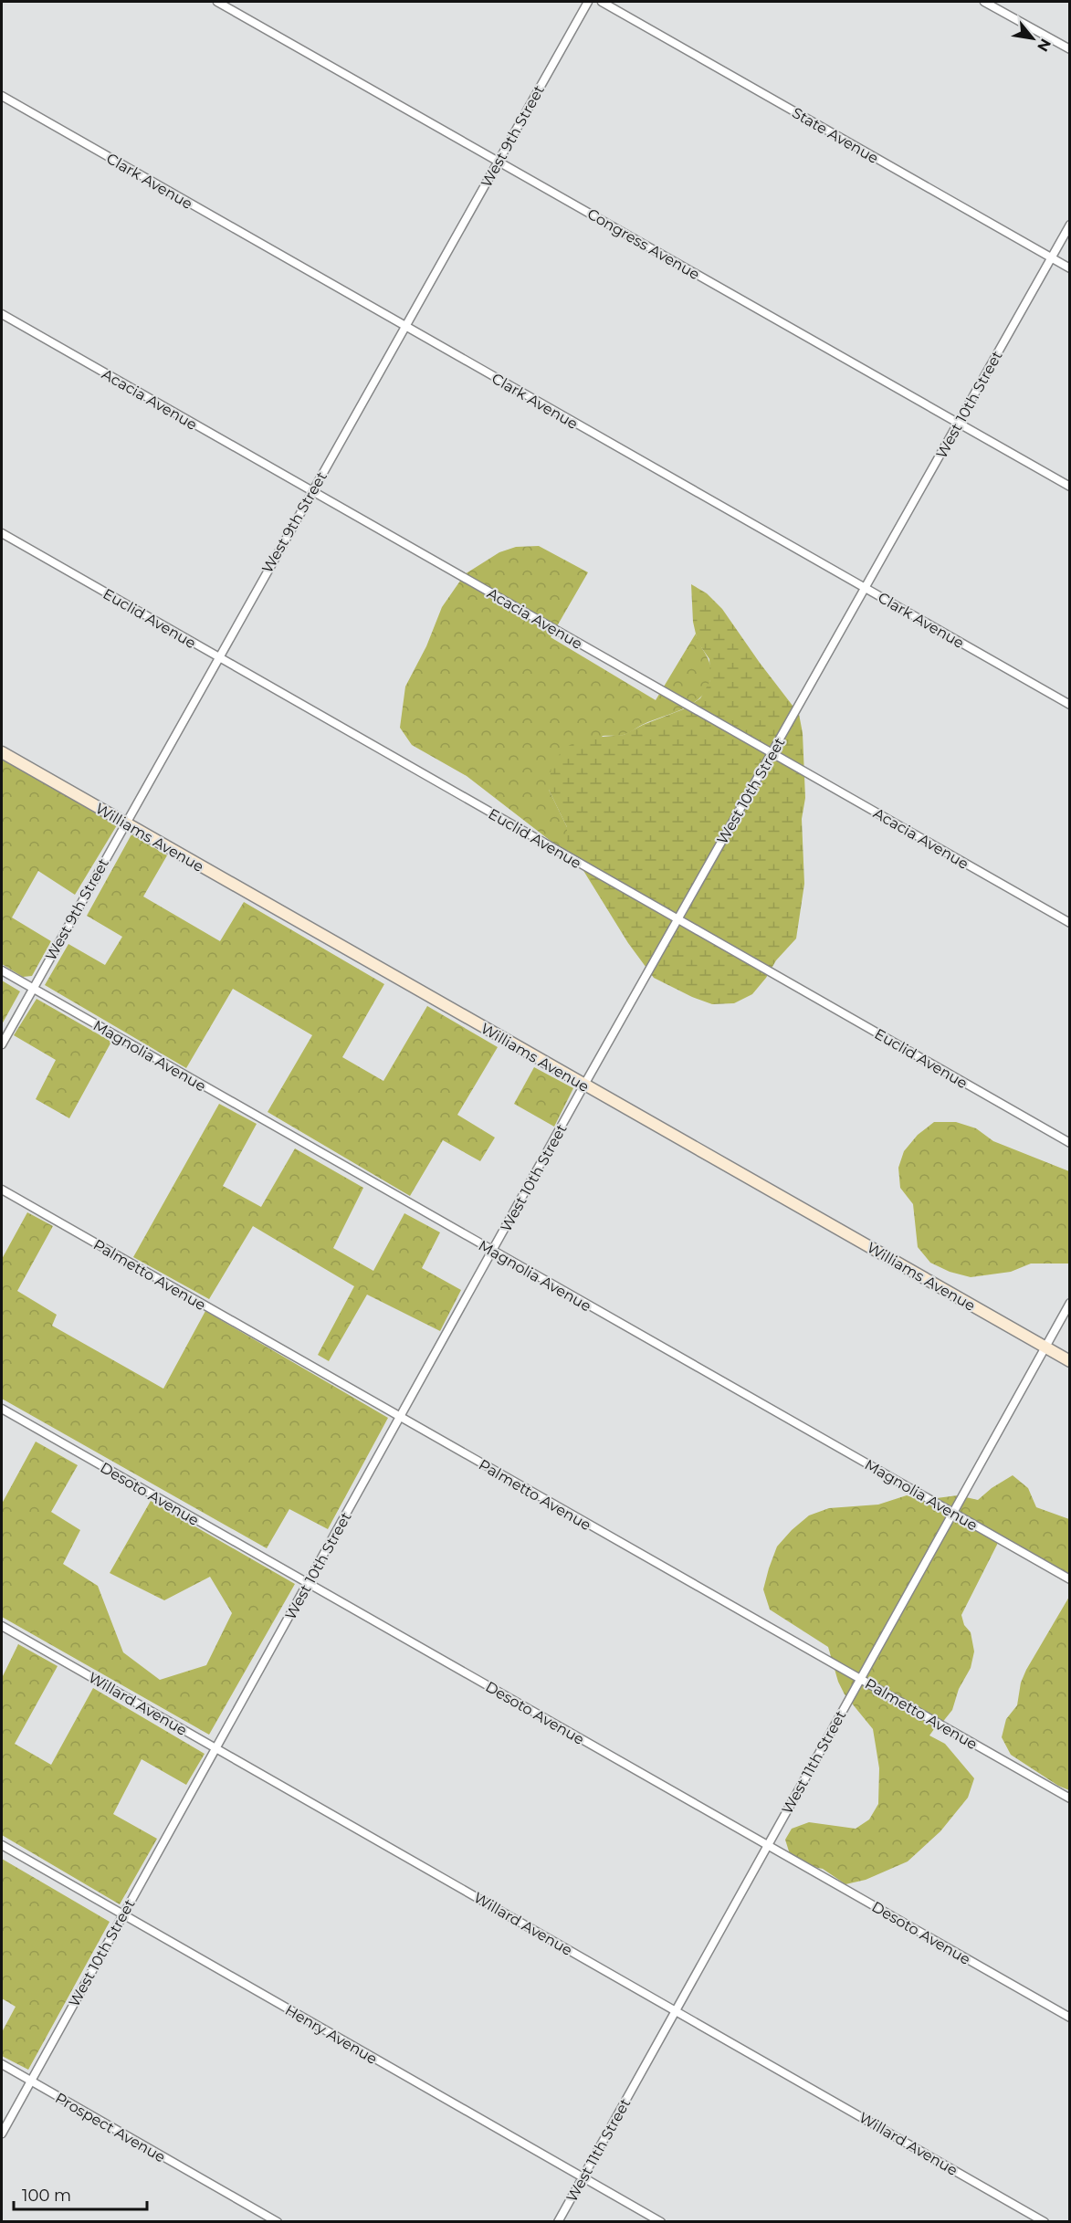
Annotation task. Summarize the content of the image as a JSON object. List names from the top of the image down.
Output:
{
  "streets": {
    "street": [
      "State Avenue",
      "West 9th Street",
      "Clark Avenue",
      "Congress Avenue",
      "Acacia Avenue",
      "West 10th Street",
      "Euclid Avenue",
      "Williams Avenue",
      "Magnolia Avenue",
      "Palmetto Avenue",
      "Desoto Avenue",
      "Willard Avenue",
      "West 11th Street",
      "Henry Avenue",
      "Prospect Avenue"
    ]
  },
  "crossings": [
    ["State Avenue", "West 10th Street"],
    ["West 9th Street", "Clark Avenue"],
    ["West 9th Street", "Congress Avenue"],
    ["West 9th Street", "Acacia Avenue"],
    ["West 9th Street", "Euclid Avenue"],
    ["West 9th Street", "Williams Avenue"],
    ["West 9th Street", "Magnolia Avenue"],
    ["Clark Avenue", "West 10th Street"],
    ["Congress Avenue", "West 10th Street"],
    ["Acacia Avenue", "West 10th Street"],
    ["West 10th Street", "Euclid Avenue"],
    ["West 10th Street", "Williams Avenue"],
    ["West 10th Street", "Magnolia Avenue"],
    ["West 10th Street", "Palmetto Avenue"],
    ["West 10th Street", "Desoto Avenue"],
    ["West 10th Street", "Willard Avenue"],
    ["West 10th Street", "Henry Avenue"],
    ["West 10th Street", "Prospect Avenue"],
    ["Williams Avenue", "West 11th Street"],
    ["Magnolia Avenue", "West 11th Street"],
    ["Palmetto Avenue", "West 11th Street"],
    ["Desoto Avenue", "West 11th Street"],
    ["Willard Avenue", "West 11th Street"],
    ["West 11th Street", "Henry Avenue"]
  ],
  "scale_bar": "100 m",
  "north": "bottom right"
}
